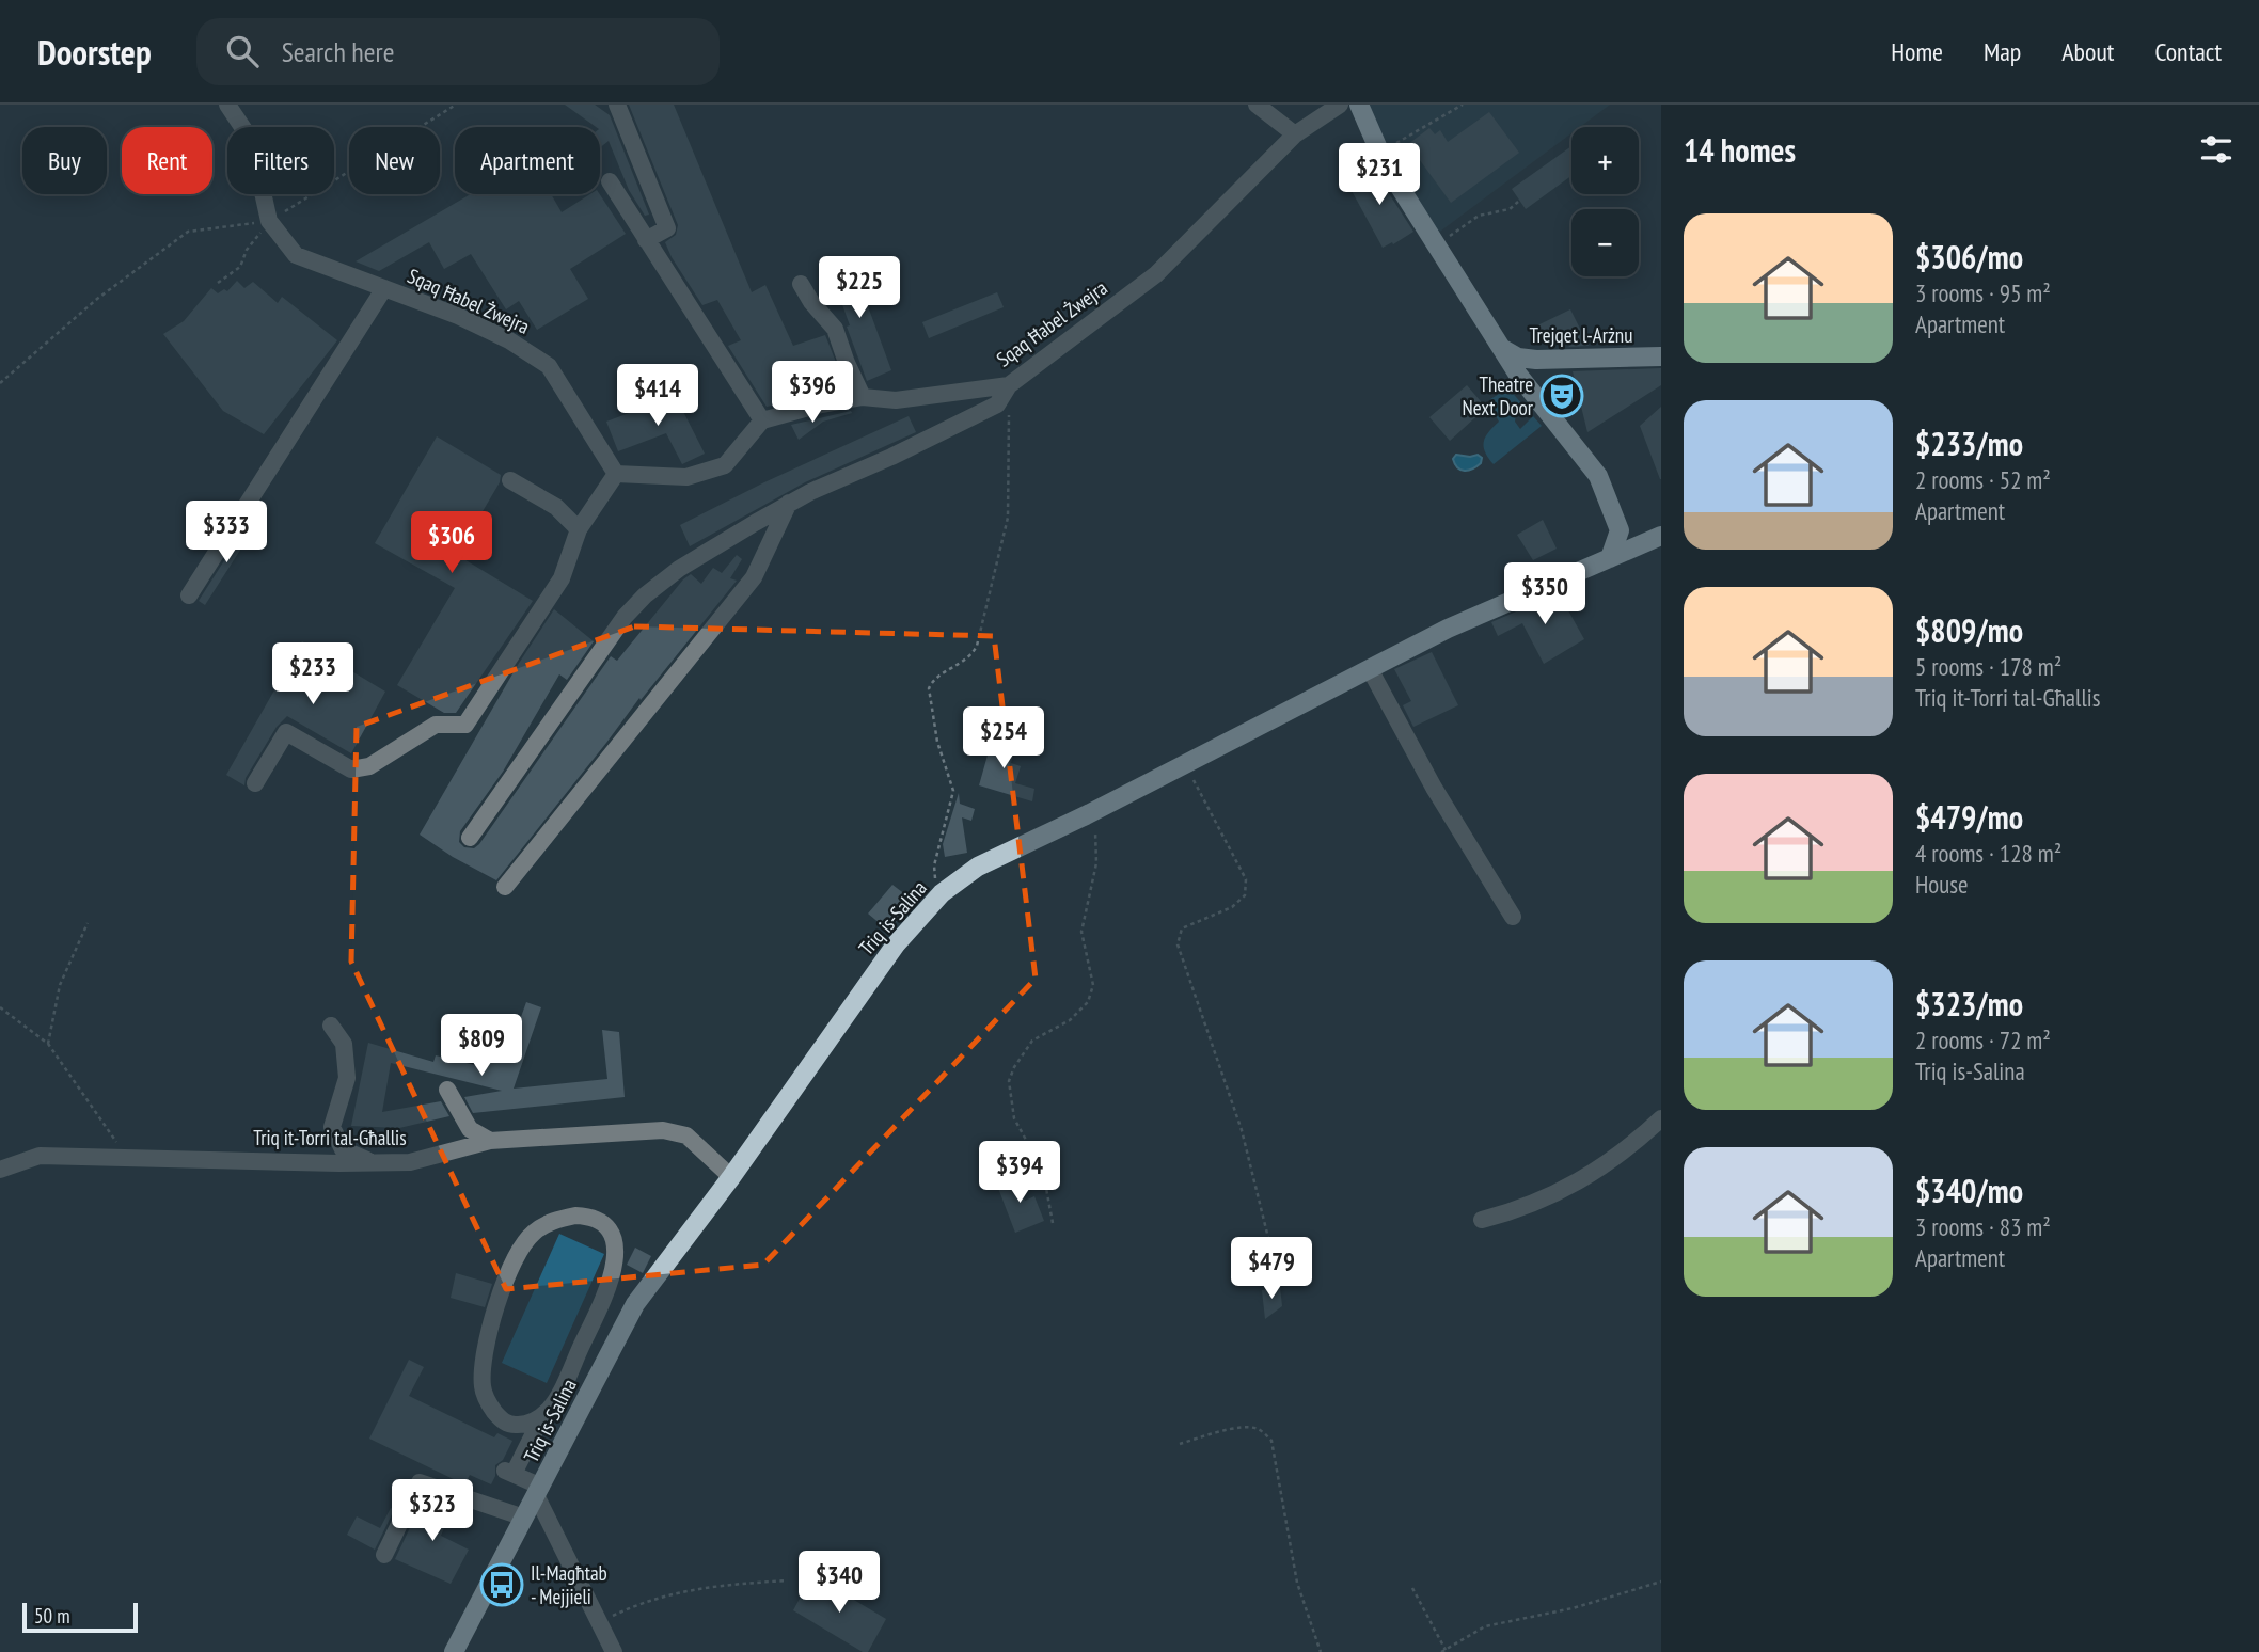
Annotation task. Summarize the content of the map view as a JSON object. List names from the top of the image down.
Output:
{
  "streets": {
    "main road": ["Trejqet l-Arżnu", "Triq is-Salina"],
    "street": ["Sqaq Ħabel Żwejra", "Triq it-Torri tal-Għallis"]
  },
  "crossings": [
    ["Triq is-Salina", "Triq it-Torri tal-Għallis"]
  ],
  "places": {
    "theatre": ["Theatre Next Door"],
    "bus stop": ["Il-Magħtab - Mejjieli"]
  },
  "scale_bar": "50 m",
  "page": {
    "header": "Doorstep",
    "search": "Search here",
    "nav": [
      "Home",
      "Map",
      "About",
      "Contact"
    ],
    "heading": "14 homes",
    "map_buttons": ["+", "−"],
    "chip": [
      "Buy",
      "Rent",
      "Filters",
      "New",
      "Apartment"
    ],
    "price": [
      "$231",
      "$225",
      "$396",
      "$414",
      "$333",
      "$306",
      "$350",
      "$233",
      "$254",
      "$809",
      "$394",
      "$479",
      "$323",
      "$340"
    ],
    "list": [
      {
        "name": "$306/mo",
        "note": "3 rooms · 95 m² · Apartment"
      },
      {
        "name": "$233/mo",
        "note": "2 rooms · 52 m² · Apartment"
      },
      {
        "name": "$809/mo",
        "note": "5 rooms · 178 m² · Triq it-Torri tal-Għallis"
      },
      {
        "name": "$479/mo",
        "note": "4 rooms · 128 m² · House"
      },
      {
        "name": "$323/mo",
        "note": "2 rooms · 72 m² · Triq is-Salina"
      },
      {
        "name": "$340/mo",
        "note": "3 rooms · 83 m² · Apartment"
      }
    ],
    "scale": "50 m"
  }
}
